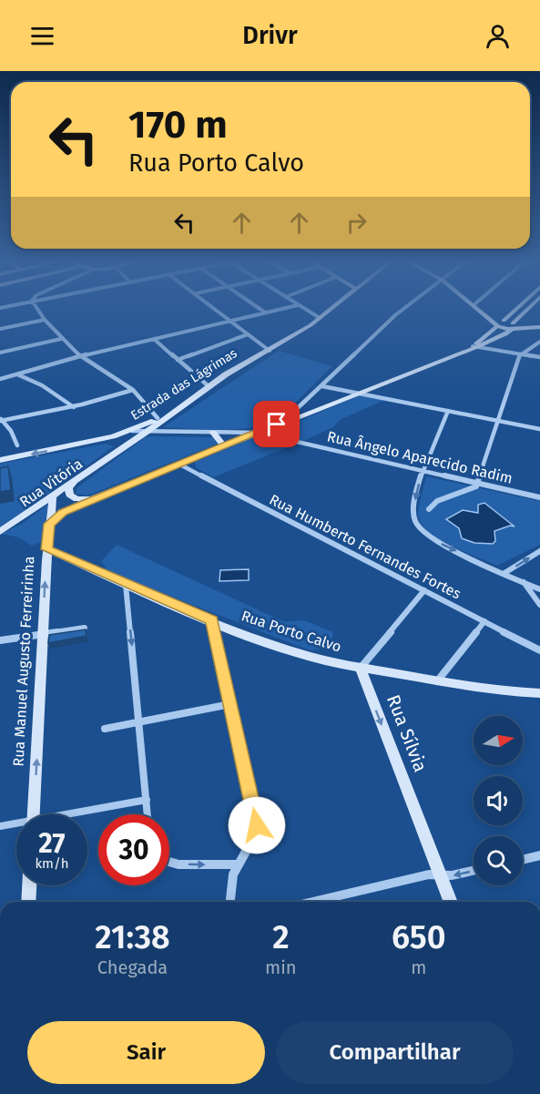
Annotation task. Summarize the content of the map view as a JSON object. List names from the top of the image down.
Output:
{
  "streets": {
    "street": [
      "Estrada das Lágrimas",
      "Rua Ângelo Aparecido Radim",
      "Rua Vitória",
      "Rua Humberto Fernandes Fortes",
      "Rua Porto Calvo",
      "Rua Manuel Augusto Ferreirinha",
      "Rua Sílvia"
    ]
  },
  "crossings": [
    ["Estrada das Lágrimas", "Rua Ângelo Aparecido Radim"],
    ["Estrada das Lágrimas", "Rua Vitória"],
    ["Rua Vitória", "Rua Manuel Augusto Ferreirinha"],
    ["Rua Porto Calvo", "Rua Manuel Augusto Ferreirinha"],
    ["Rua Porto Calvo", "Rua Sílvia"]
  ],
  "one_way": ["Rua Manuel Augusto Ferreirinha", "Rua Sílvia"],
  "north": "right",
  "page": {
    "header": "Drivr",
    "turn": ["170 m", "Rua Porto Calvo"],
    "speed": "27 km/h",
    "limit": "30",
    "eta": [
      "21:38",
      "Chegada",
      "2",
      "min",
      "650",
      "m"
    ],
    "buttons": ["Sair", "Compartilhar"]
  }
}
